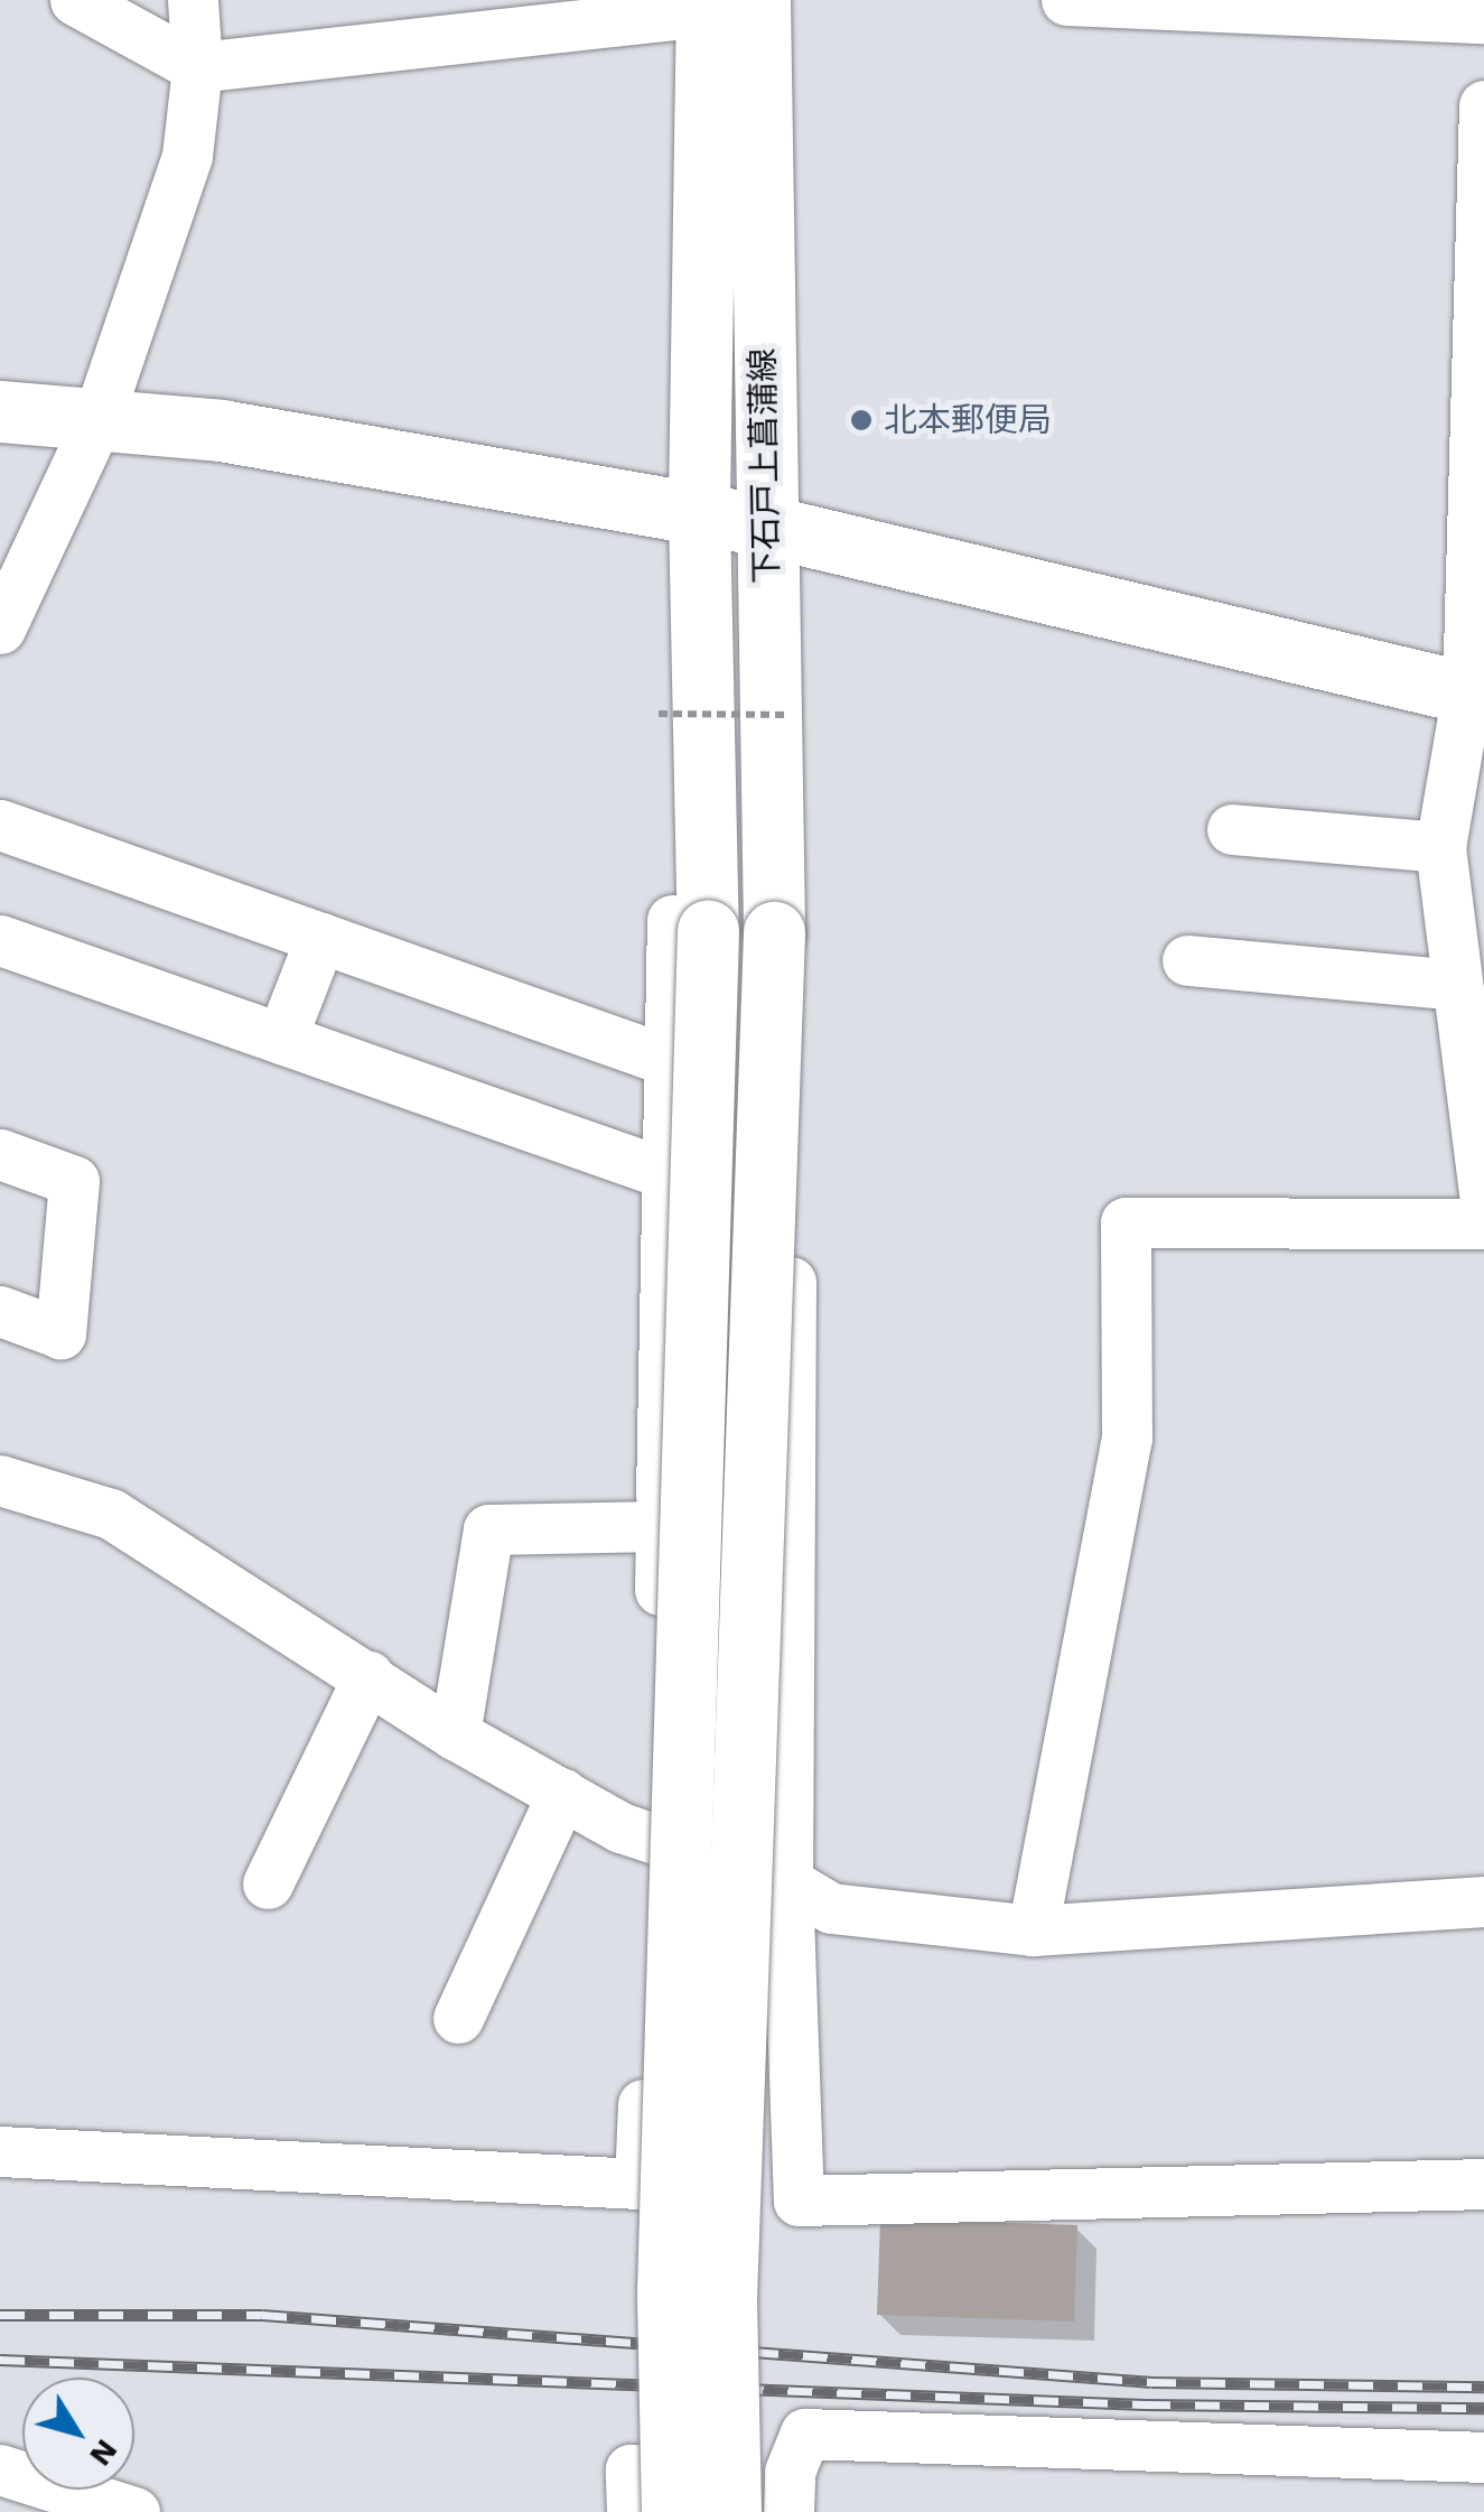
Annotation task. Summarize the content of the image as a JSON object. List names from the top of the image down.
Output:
{
  "streets": {
    "main road": ["下石戸上菖蒲線"]
  },
  "places": ["北本郵便局"],
  "north": "bottom right"
}
